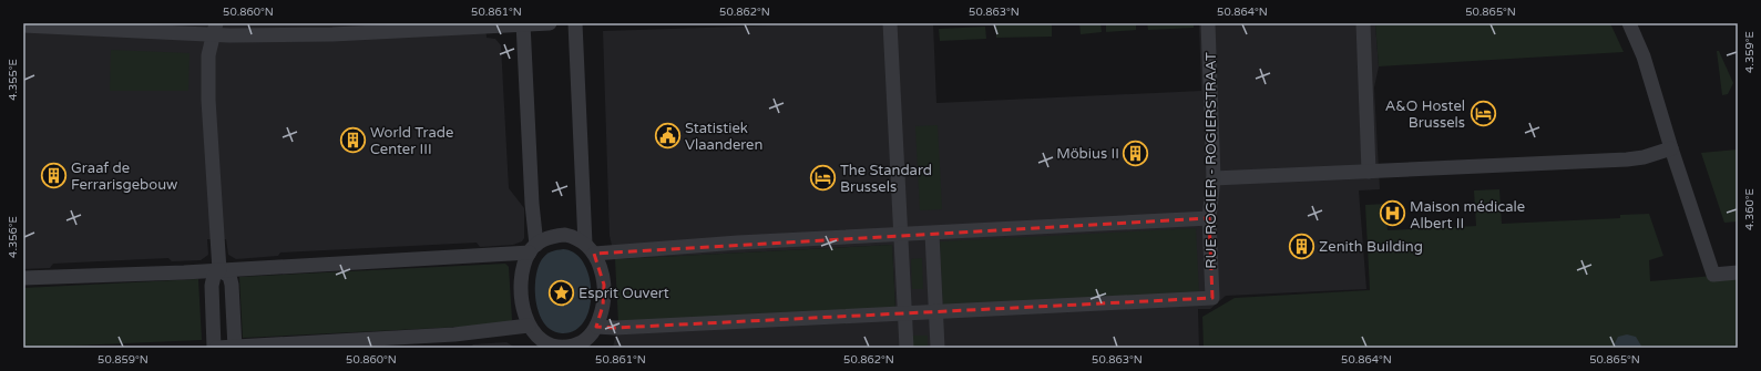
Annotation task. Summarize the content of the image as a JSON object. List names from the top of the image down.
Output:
{
  "streets": {
    "street": ["RUE ROGIER - ROGIERSTRAAT"]
  },
  "places": {
    "hotel": ["A&O Hostel Brussels", "The Standard Brussels"],
    "public building": ["Statistiek Vlaanderen"],
    "building": [
      "World Trade Center III",
      "Möbius II",
      "Graaf de Ferrarisgebouw",
      "Zenith Building"
    ],
    "hospital": ["Maison médicale Albert II"],
    "place": ["Esprit Ouvert"]
  },
  "coordinates": [
    "50.860°N",
    "50.861°N",
    "50.862°N",
    "50.863°N",
    "50.864°N",
    "50.865°N",
    "4.359°E",
    "4.355°E",
    "4.360°E",
    "4.356°E",
    "50.859°N"
  ]
}
